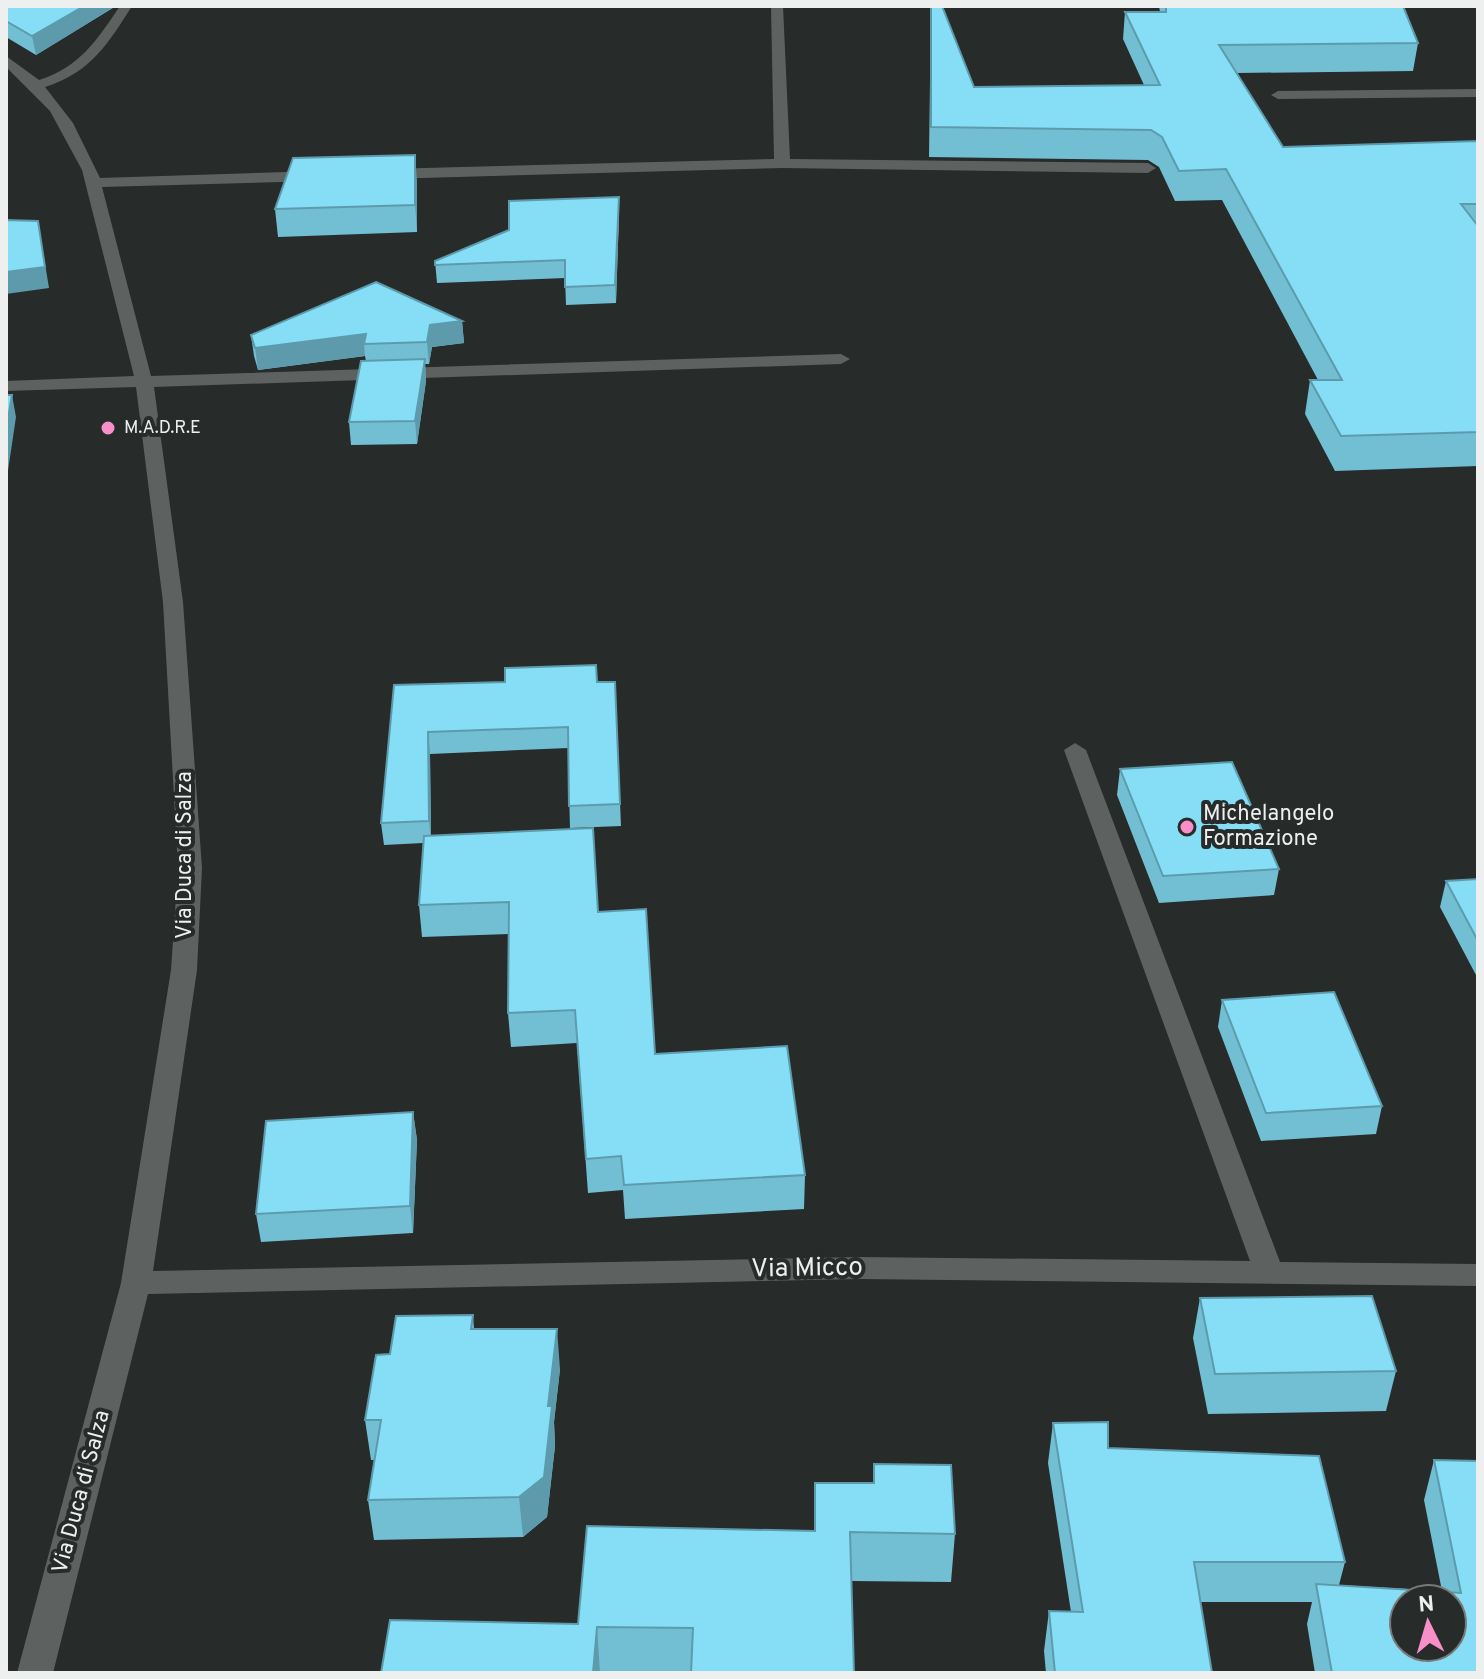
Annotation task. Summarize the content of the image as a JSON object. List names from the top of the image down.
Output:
{
  "streets": {
    "street": ["Via Duca di Salza", "Via Micco"]
  },
  "crossings": [
    ["Via Duca di Salza", "Via Micco"]
  ],
  "places": ["M.A.D.R.E", "Michelangelo Formazione"],
  "north": "top"
}
